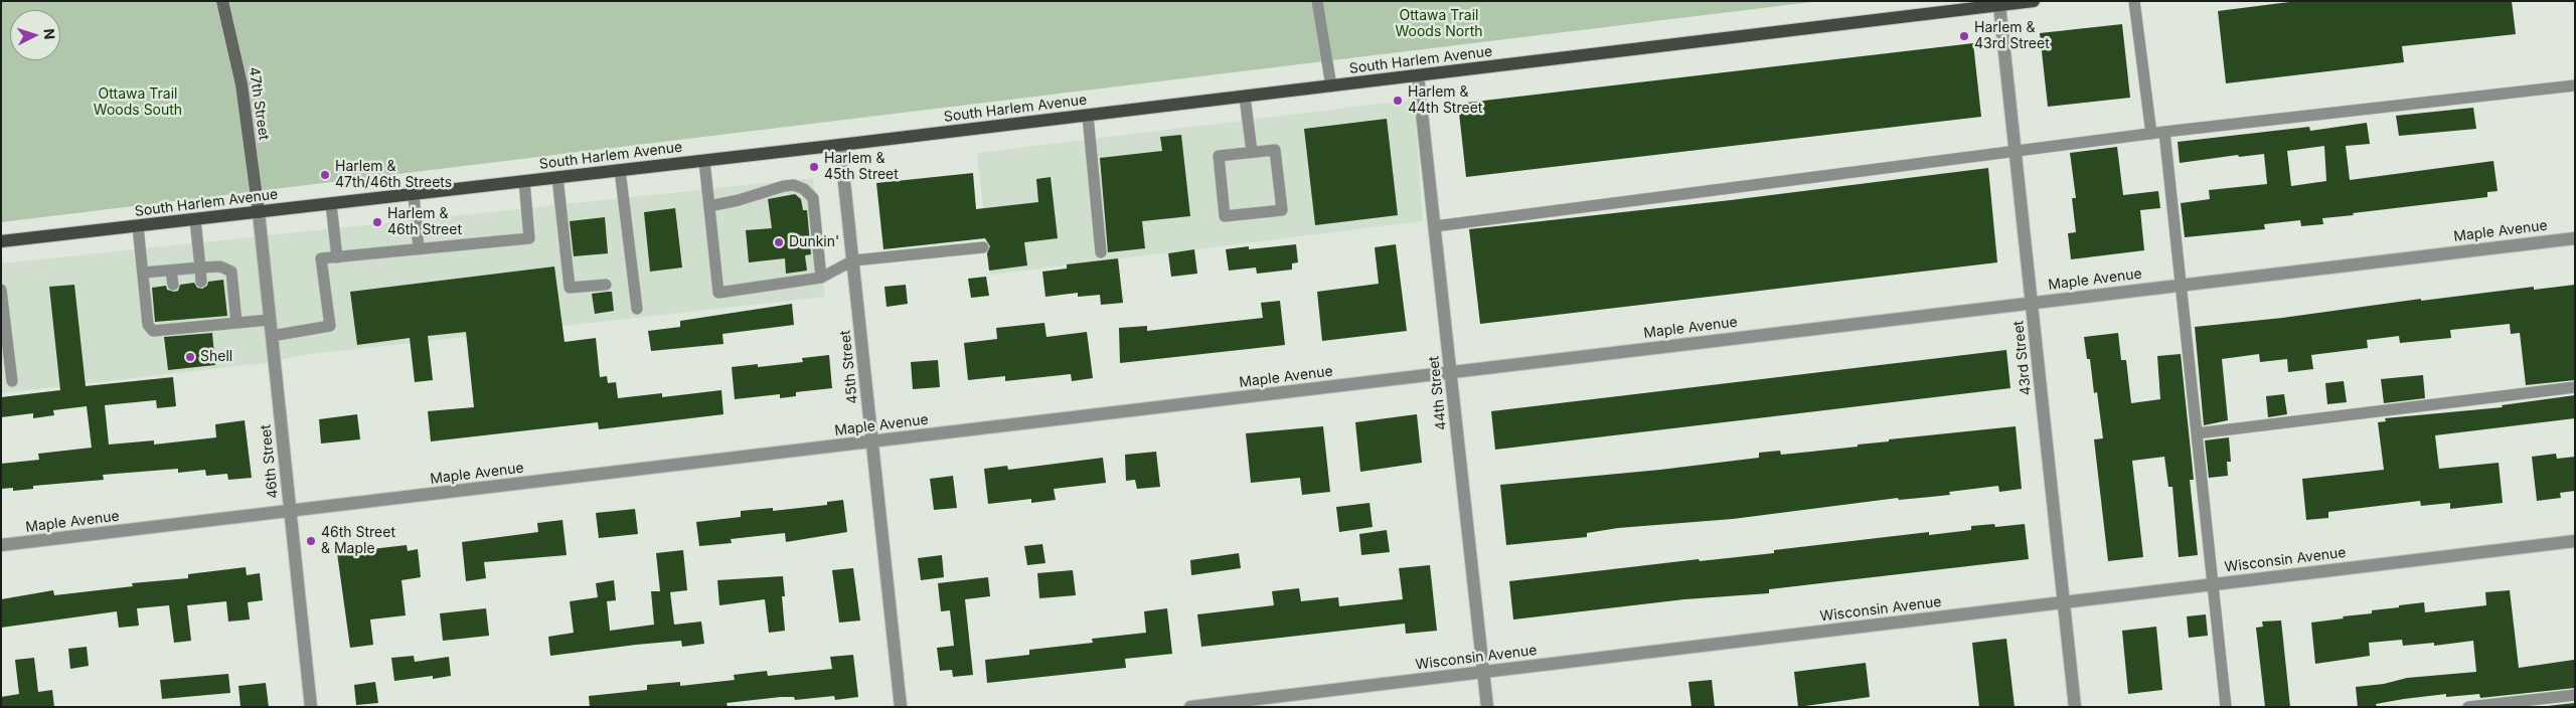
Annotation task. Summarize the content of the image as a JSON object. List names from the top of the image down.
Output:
{
  "streets": {
    "main road": ["South Harlem Avenue", "47th Street"],
    "street": [
      "Maple Avenue",
      "43rd Street",
      "45th Street",
      "44th Street",
      "46th Street",
      "Wisconsin Avenue"
    ]
  },
  "crossings": [
    ["South Harlem Avenue", "47th Street"],
    ["South Harlem Avenue", "43rd Street"],
    ["South Harlem Avenue", "45th Street"],
    ["South Harlem Avenue", "44th Street"],
    ["South Harlem Avenue", "46th Street"],
    ["47th Street", "46th Street"],
    ["Maple Avenue", "43rd Street"],
    ["Maple Avenue", "45th Street"],
    ["Maple Avenue", "44th Street"],
    ["Maple Avenue", "46th Street"],
    ["43rd Street", "Wisconsin Avenue"],
    ["44th Street", "Wisconsin Avenue"]
  ],
  "parks": ["Ottawa Trail Woods North", "Ottawa Trail Woods South"],
  "places": [
    "Harlem & 43rd Street",
    "Harlem & 44th Street",
    "Harlem & 45th Street",
    "Harlem & 47th/46th Streets",
    "Harlem & 46th Street",
    "Dunkin'",
    "Shell",
    "46th Street & Maple"
  ],
  "north": "right"
}
